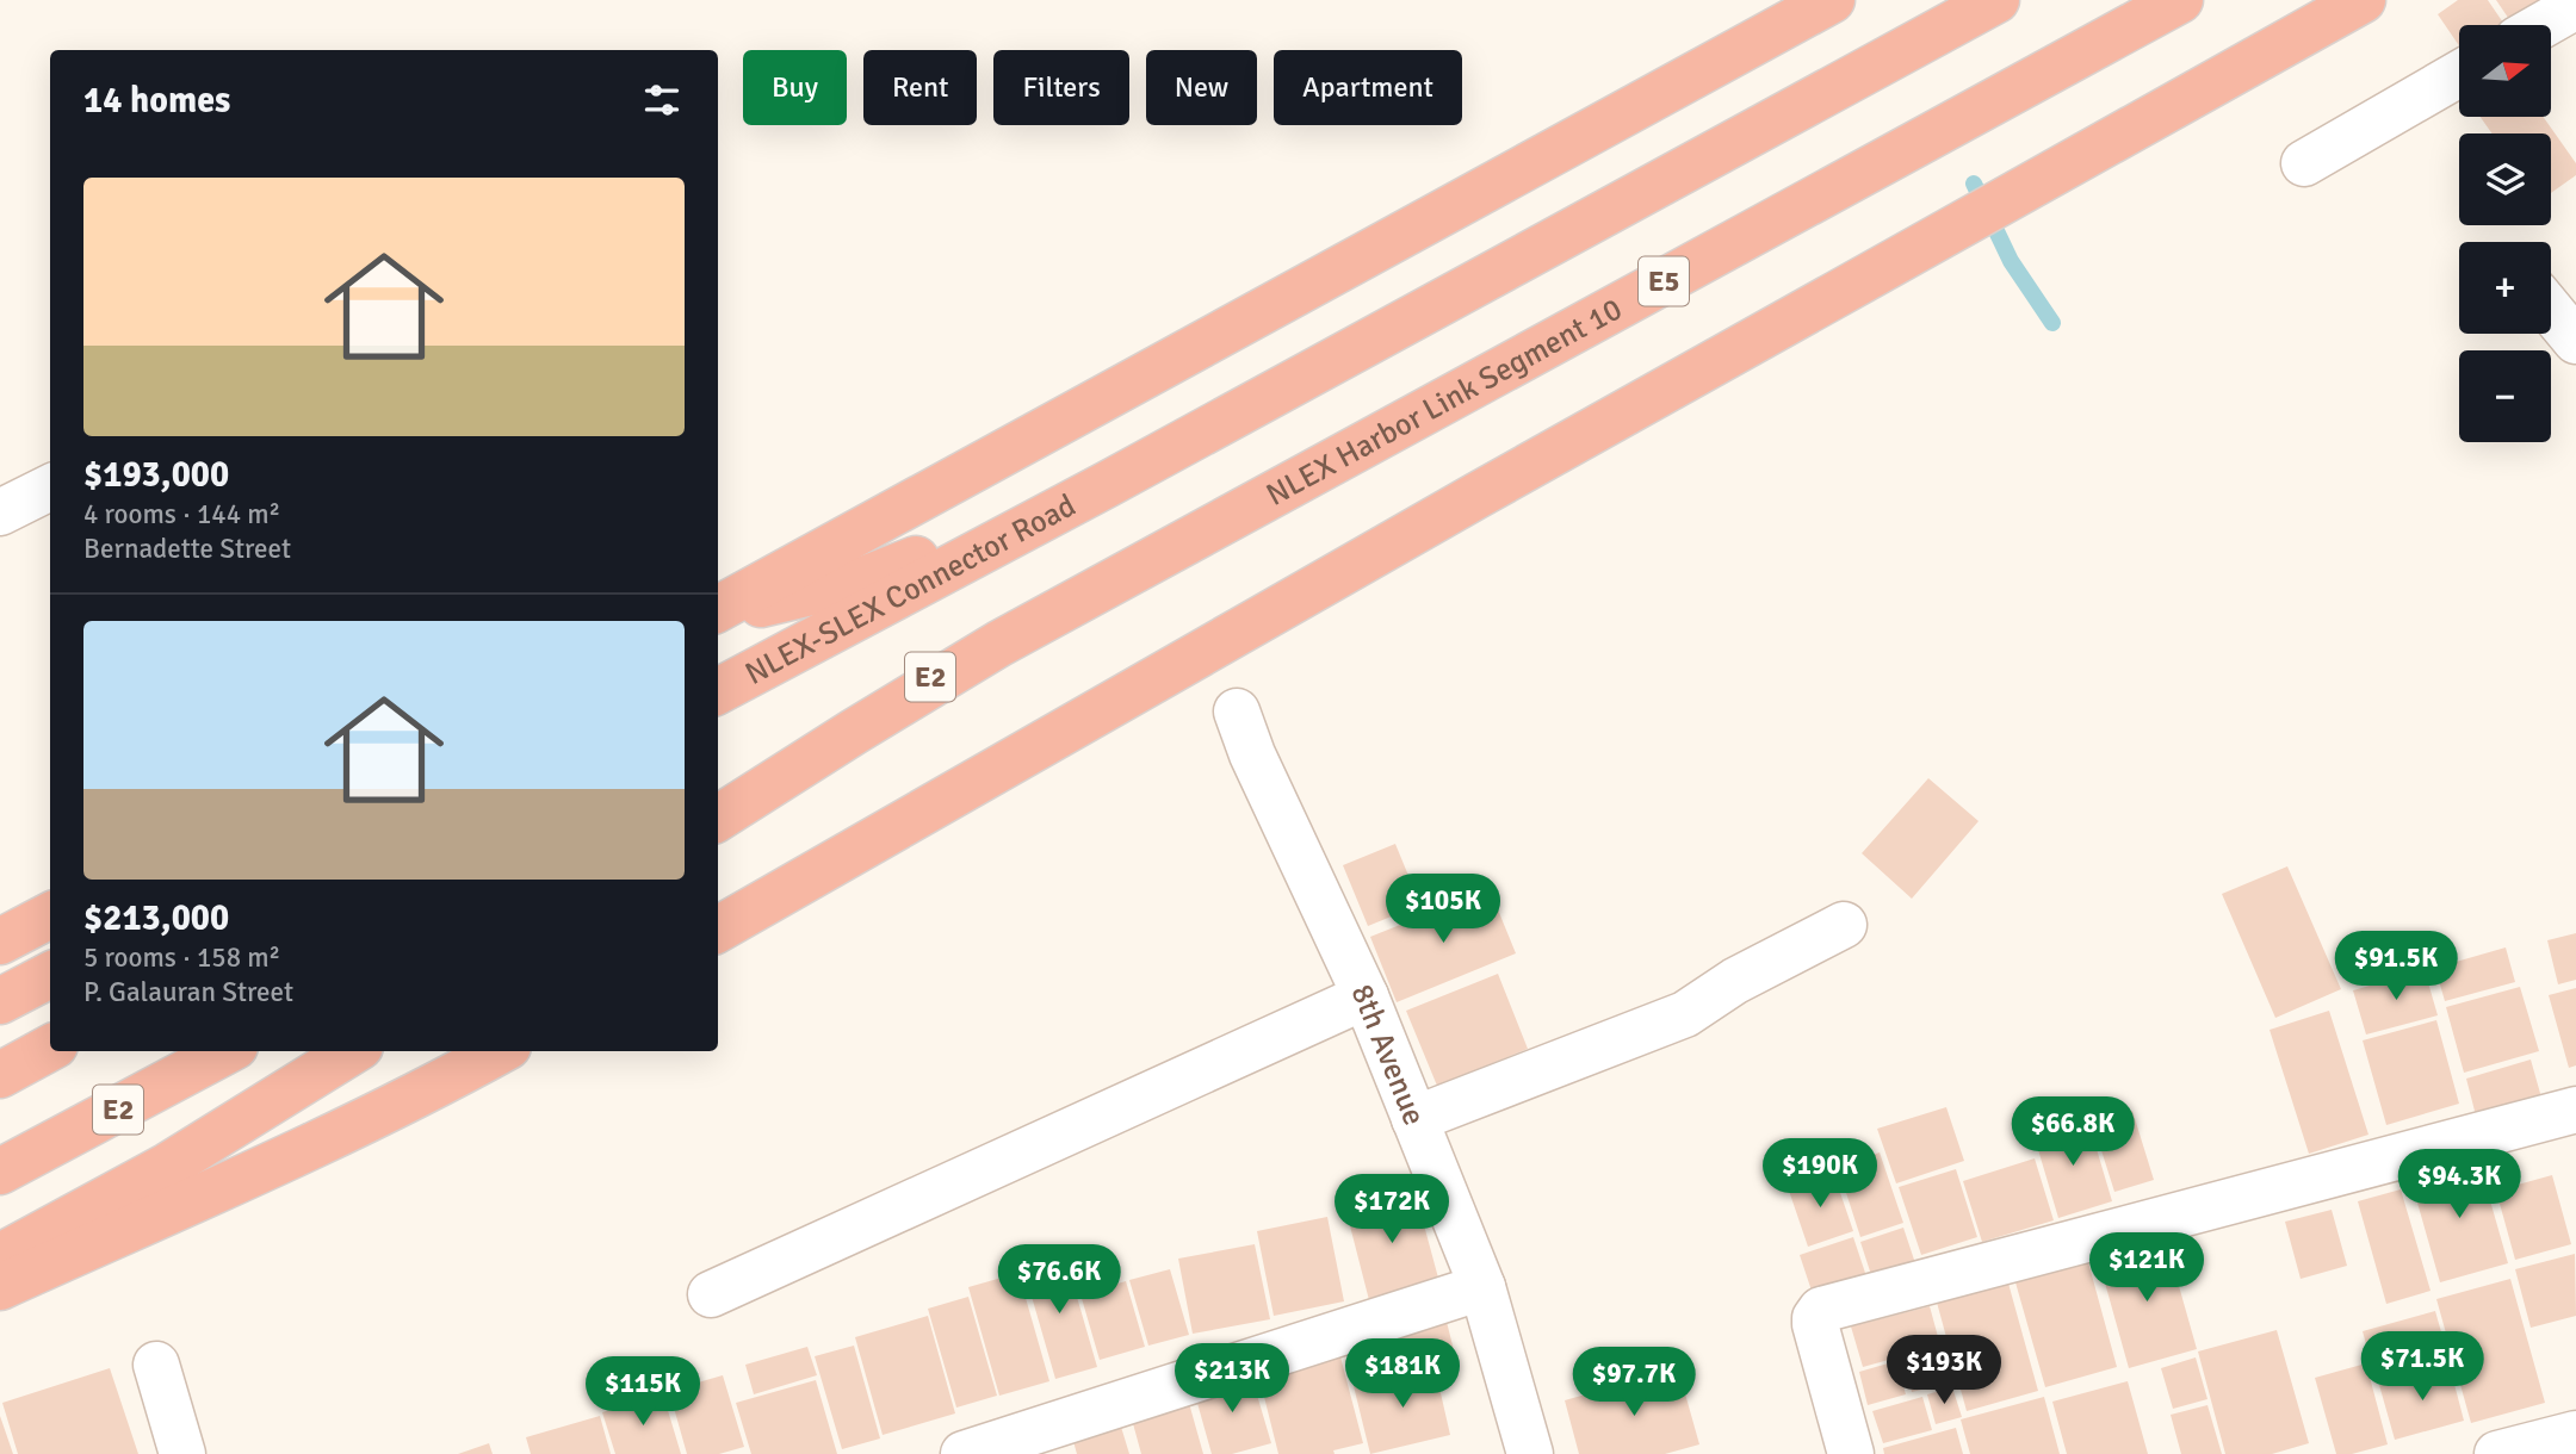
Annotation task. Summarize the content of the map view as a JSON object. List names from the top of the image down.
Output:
{
  "streets": {
    "highway": [
      "E5",
      "NLEX Harbor Link Segment 10",
      "NLEX-SLEX Connector Road",
      "E2"
    ],
    "street": ["8th Avenue"]
  },
  "crossings": [
    ["NLEX Harbor Link Segment 10", "E2"]
  ],
  "north": "right",
  "page": {
    "map_buttons": ["+", "−"],
    "chip": [
      "Buy",
      "Rent",
      "Filters",
      "New",
      "Apartment"
    ],
    "heading": "14 homes",
    "list": [
      {
        "name": "$193,000",
        "note": "4 rooms · 144 m² · Bernadette Street"
      },
      {
        "name": "$213,000",
        "note": "5 rooms · 158 m² · P. Galauran Street"
      }
    ],
    "price": [
      "$105K",
      "$91.5K",
      "$66.8K",
      "$190K",
      "$94.3K",
      "$172K",
      "$121K",
      "$76.6K",
      "$71.5K",
      "$193K",
      "$181K",
      "$213K",
      "$97.7K",
      "$115K"
    ]
  }
}
